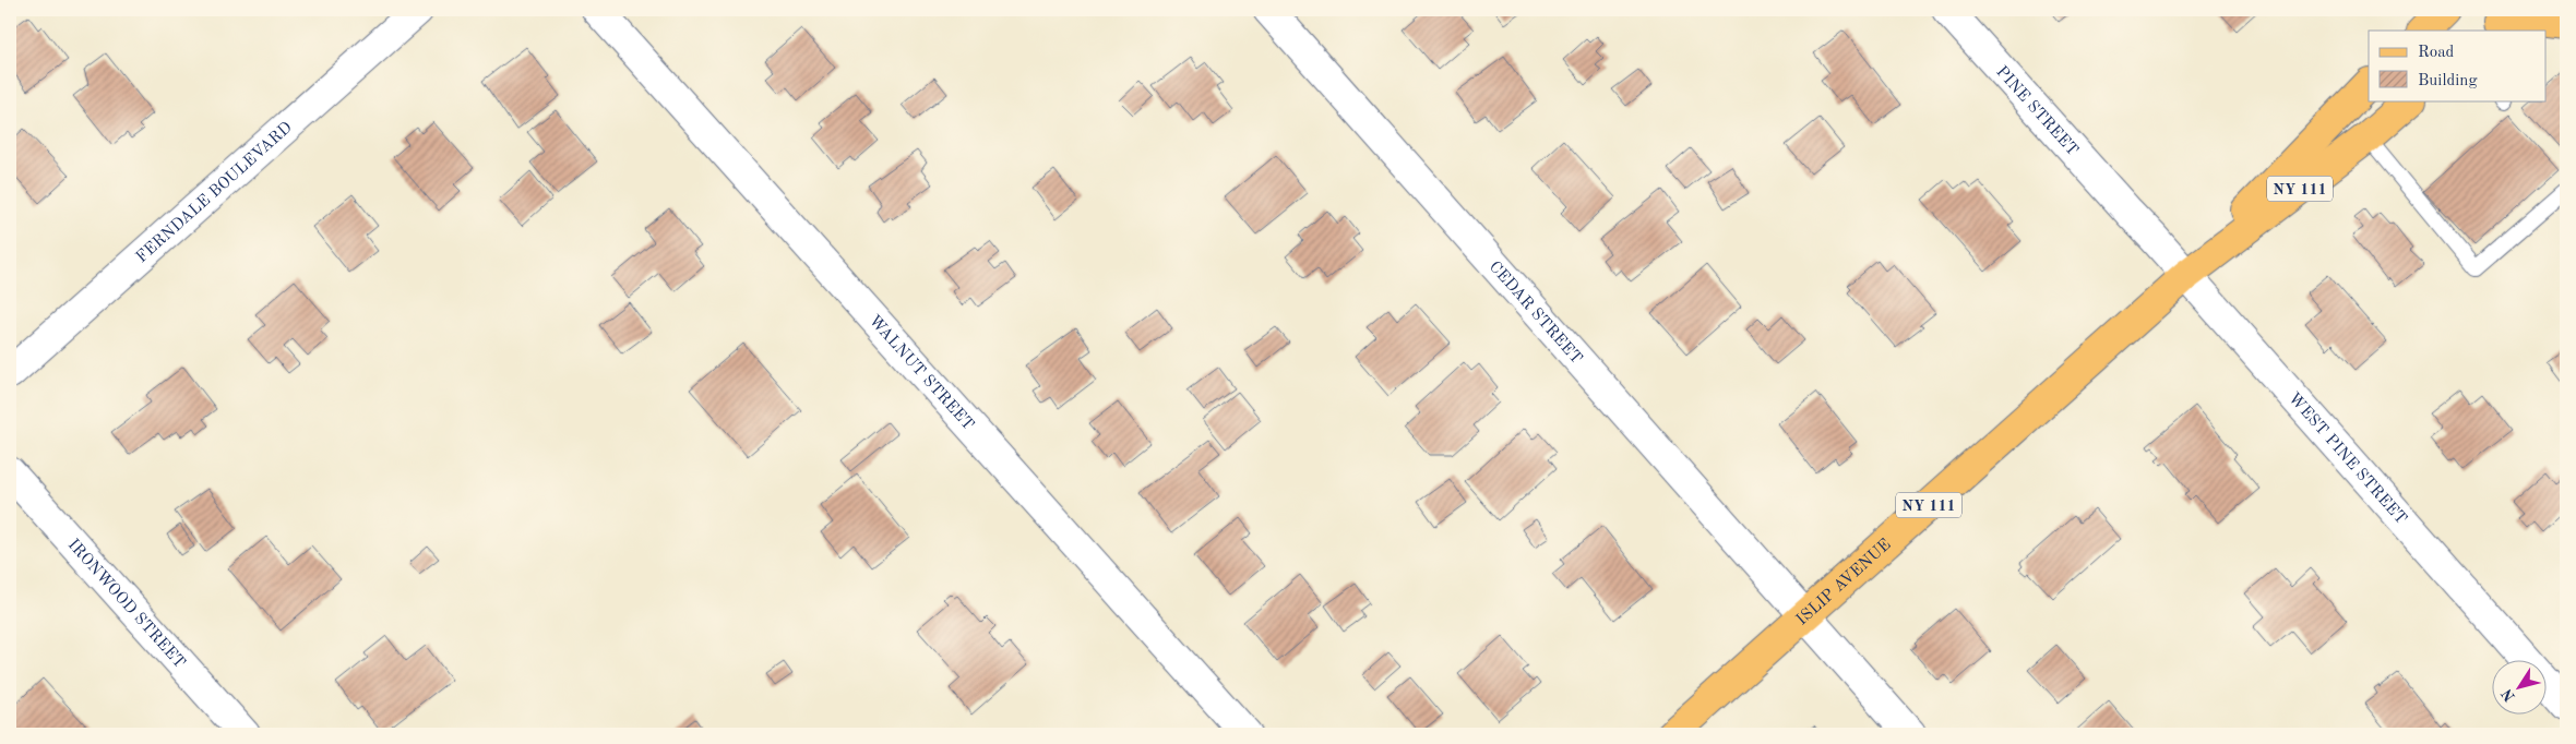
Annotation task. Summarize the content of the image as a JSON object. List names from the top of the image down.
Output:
{
  "streets": {
    "main road": ["NY 111", "ISLIP AVENUE"],
    "street": [
      "PINE STREET",
      "FERNDALE BOULEVARD",
      "CEDAR STREET",
      "WALNUT STREET",
      "WEST PINE STREET",
      "IRONWOOD STREET"
    ]
  },
  "crossings": [
    ["PINE STREET", "WEST PINE STREET"],
    ["CEDAR STREET", "ISLIP AVENUE"],
    ["WEST PINE STREET", "ISLIP AVENUE"]
  ],
  "legend": ["Road", "Building"],
  "north": "bottom left"
}
